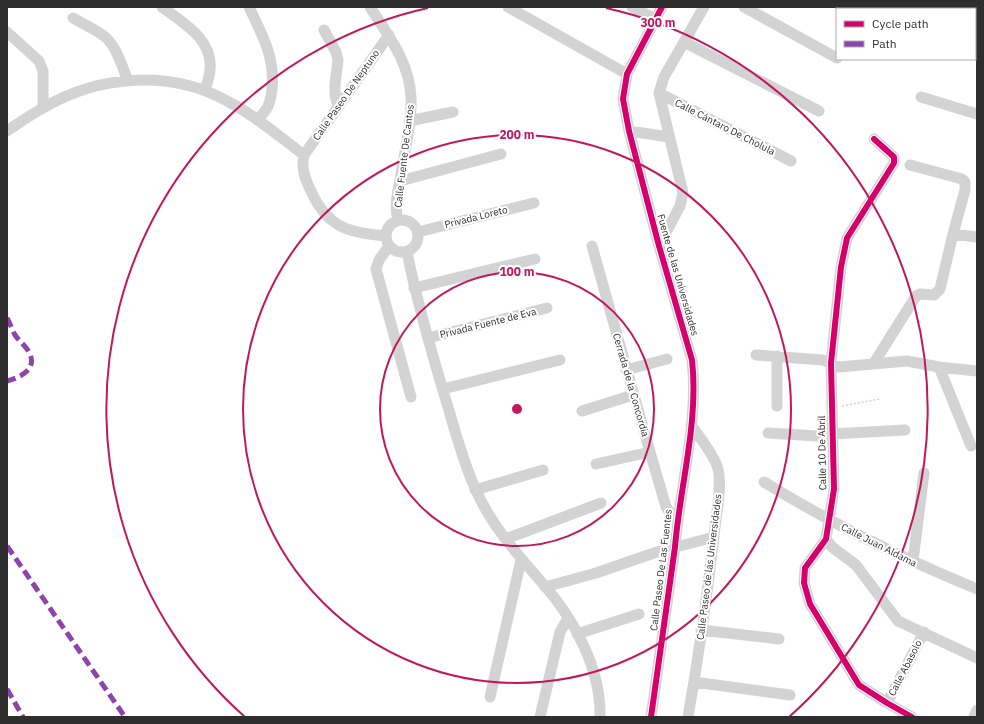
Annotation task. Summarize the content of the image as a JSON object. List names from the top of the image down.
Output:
{
  "streets": {
    "street": [
      "Calle Paseo De Neptuno",
      "Calle Cántaro De Cholula",
      "Calle Fuente De Cantos",
      "Privada Loreto",
      "Fuente de las Universidades",
      "Privada Fuente de Eva",
      "Cerrada de la Concordia",
      "Calle 10 De Abril",
      "Calle Juan Aldama",
      "Calle Paseo de las Universidades",
      "Calle Paseo De Las Fuentes",
      "Calle Abasolo"
    ]
  },
  "crossings": [
    ["Calle Paseo De Neptuno", "Calle Fuente De Cantos"],
    ["Calle Cántaro De Cholula", "Fuente de las Universidades"],
    ["Calle Fuente De Cantos", "Privada Loreto"],
    ["Fuente de las Universidades", "Calle Paseo de las Universidades"],
    ["Fuente de las Universidades", "Calle Paseo De Las Fuentes"],
    ["Cerrada de la Concordia", "Calle Paseo De Las Fuentes"],
    ["Calle 10 De Abril", "Calle Juan Aldama"],
    ["Calle 10 De Abril", "Calle Abasolo"],
    ["Calle Paseo de las Universidades", "Calle Paseo De Las Fuentes"]
  ],
  "legend": ["Cycle path", "Path"],
  "rings": ["300 m", "200 m", "100 m"]
}
